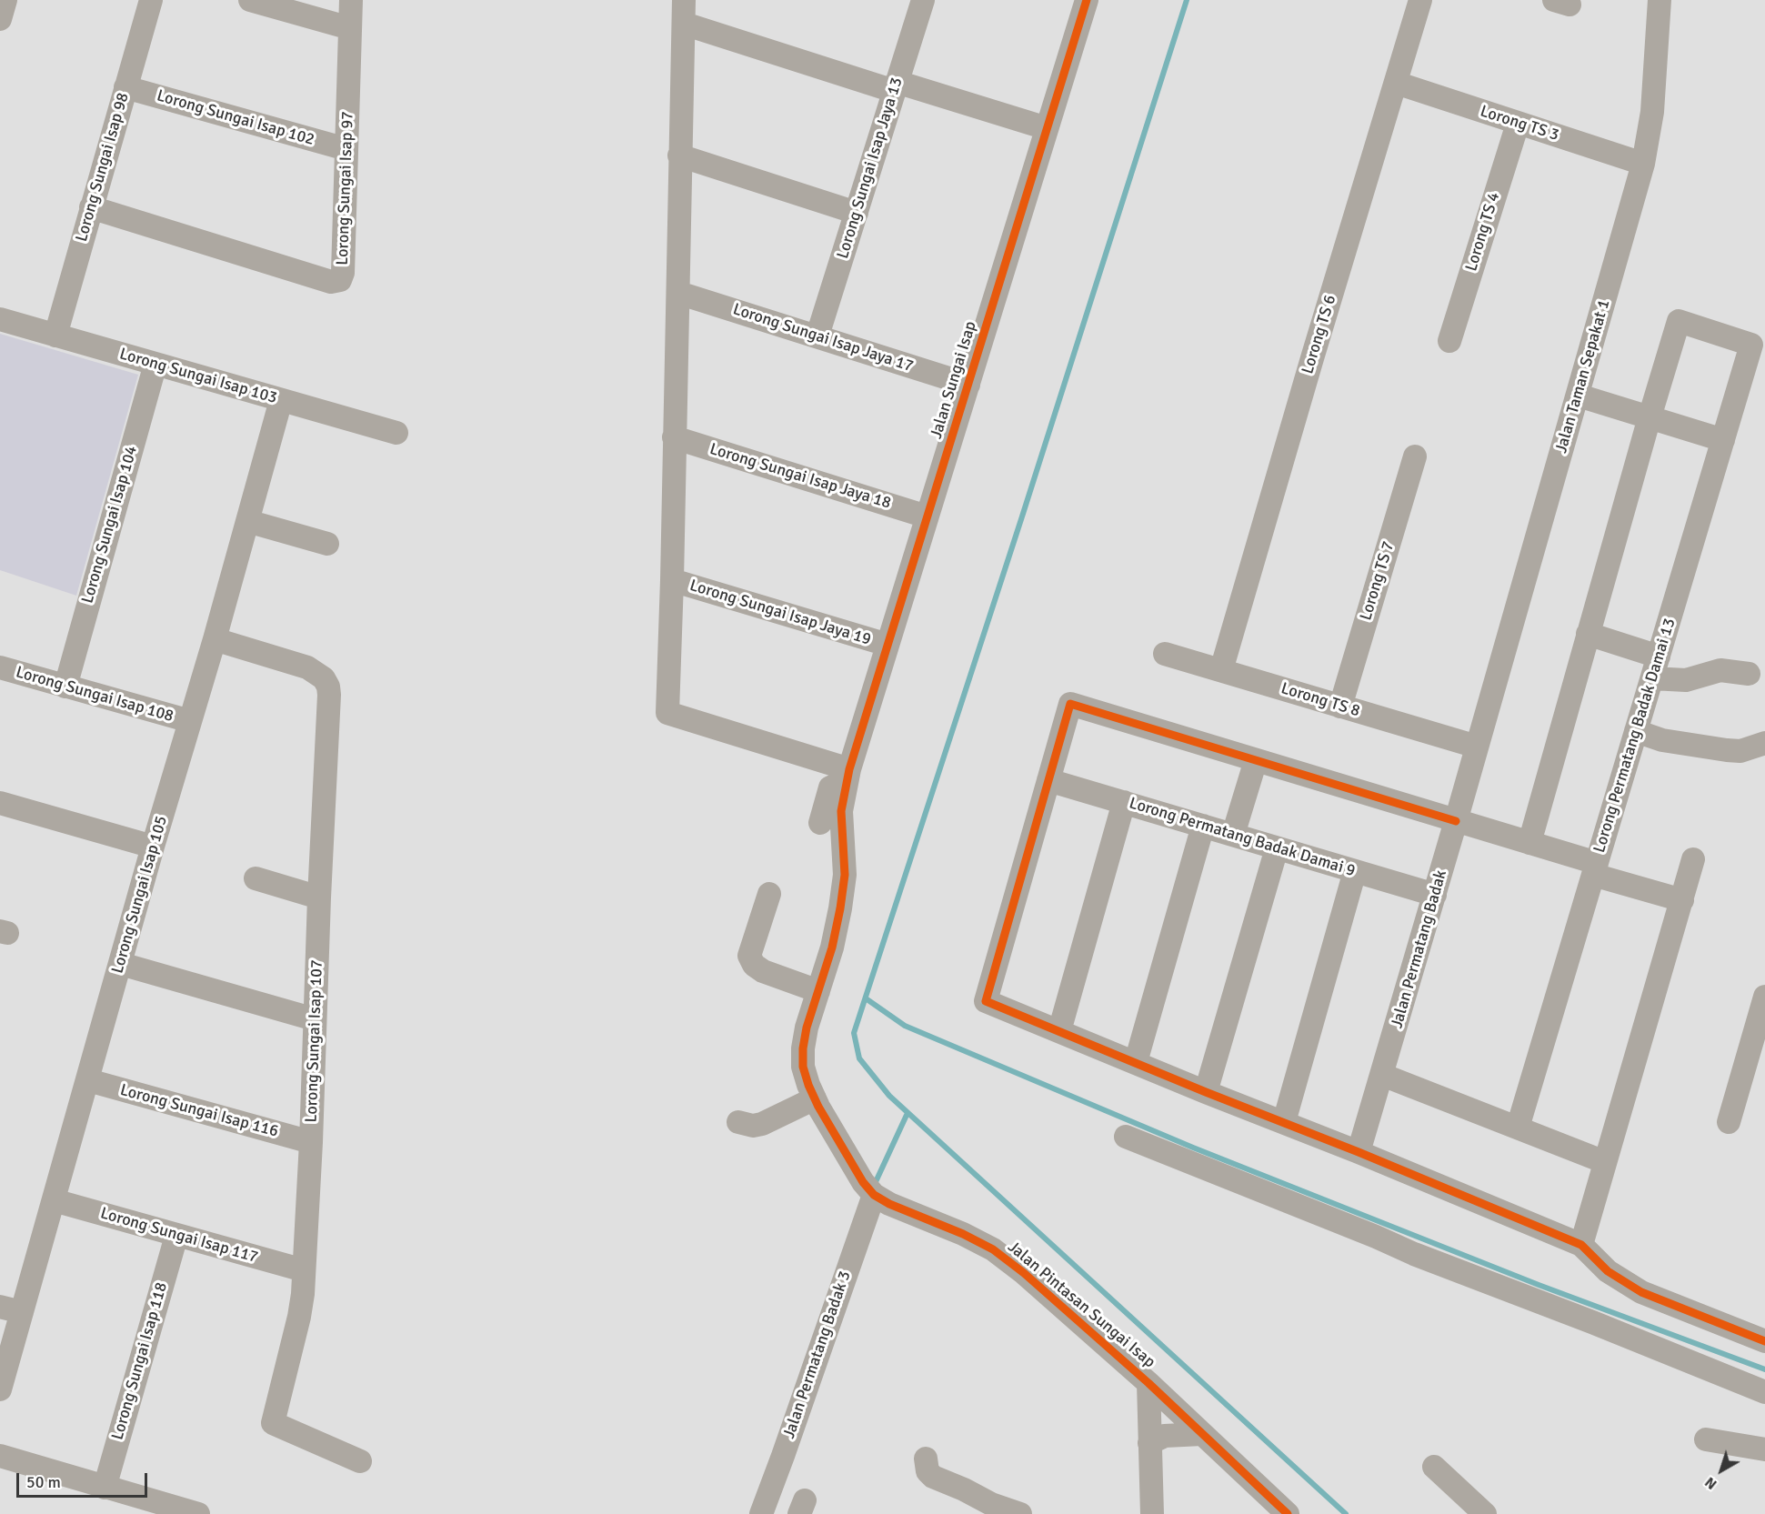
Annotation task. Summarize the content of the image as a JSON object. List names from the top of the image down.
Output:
{
  "streets": {
    "street": [
      "Lorong Sungai Isap 102",
      "Lorong TS 3",
      "Lorong Sungai Isap 98",
      "Lorong Sungai Isap Jaya 13",
      "Lorong Sungai Isap 97",
      "Lorong TS 4",
      "Lorong TS 6",
      "Lorong Sungai Isap Jaya 17",
      "Lorong Sungai Isap 103",
      "Jalan Taman Sepakat 1",
      "Jalan Sungai Isap",
      "Lorong Sungai Isap Jaya 18",
      "Lorong Sungai Isap 104",
      "Lorong TS 7",
      "Lorong Sungai Isap Jaya 19",
      "Lorong Sungai Isap 108",
      "Lorong TS 8",
      "Lorong Permatang Badak Damai 13",
      "Lorong Permatang Badak Damai 9",
      "Lorong Sungai Isap 105",
      "Jalan Permatang Badak",
      "Lorong Sungai Isap 107",
      "Lorong Sungai Isap 116",
      "Lorong Sungai Isap 117",
      "Jalan Pintasan Sungai Isap",
      "Jalan Permatang Badak 3",
      "Lorong Sungai Isap 118"
    ]
  },
  "crossings": [
    ["Lorong Sungai Isap 102", "Lorong Sungai Isap 98"],
    ["Lorong Sungai Isap 102", "Lorong Sungai Isap 97"],
    ["Lorong TS 3", "Lorong TS 4"],
    ["Lorong TS 3", "Lorong TS 6"],
    ["Lorong TS 3", "Jalan Taman Sepakat 1"],
    ["Lorong Sungai Isap 98", "Lorong Sungai Isap 97"],
    ["Lorong Sungai Isap 98", "Lorong Sungai Isap 103"],
    ["Lorong Sungai Isap Jaya 13", "Lorong Sungai Isap Jaya 17"],
    ["Lorong TS 6", "Lorong TS 8"],
    ["Lorong Sungai Isap Jaya 17", "Jalan Sungai Isap"],
    ["Lorong Sungai Isap 103", "Lorong Sungai Isap 104"],
    ["Lorong Sungai Isap 103", "Lorong Sungai Isap 105"],
    ["Jalan Taman Sepakat 1", "Lorong TS 8"],
    ["Jalan Taman Sepakat 1", "Jalan Permatang Badak"],
    ["Jalan Sungai Isap", "Lorong Sungai Isap Jaya 18"],
    ["Jalan Sungai Isap", "Lorong Sungai Isap Jaya 19"],
    ["Jalan Sungai Isap", "Jalan Pintasan Sungai Isap"],
    ["Lorong Sungai Isap 104", "Lorong Sungai Isap 108"],
    ["Lorong TS 7", "Lorong TS 8"],
    ["Lorong Sungai Isap 108", "Lorong Sungai Isap 105"],
    ["Lorong TS 8", "Jalan Permatang Badak"],
    ["Lorong Permatang Badak Damai 9", "Jalan Permatang Badak"],
    ["Lorong Sungai Isap 105", "Lorong Sungai Isap 107"],
    ["Lorong Sungai Isap 105", "Lorong Sungai Isap 116"],
    ["Lorong Sungai Isap 105", "Lorong Sungai Isap 117"],
    ["Lorong Sungai Isap 107", "Lorong Sungai Isap 116"],
    ["Lorong Sungai Isap 107", "Lorong Sungai Isap 117"],
    ["Lorong Sungai Isap 117", "Lorong Sungai Isap 118"],
    ["Jalan Pintasan Sungai Isap", "Jalan Permatang Badak 3"]
  ],
  "scale_bar": "50 m",
  "north": "bottom left"
}
